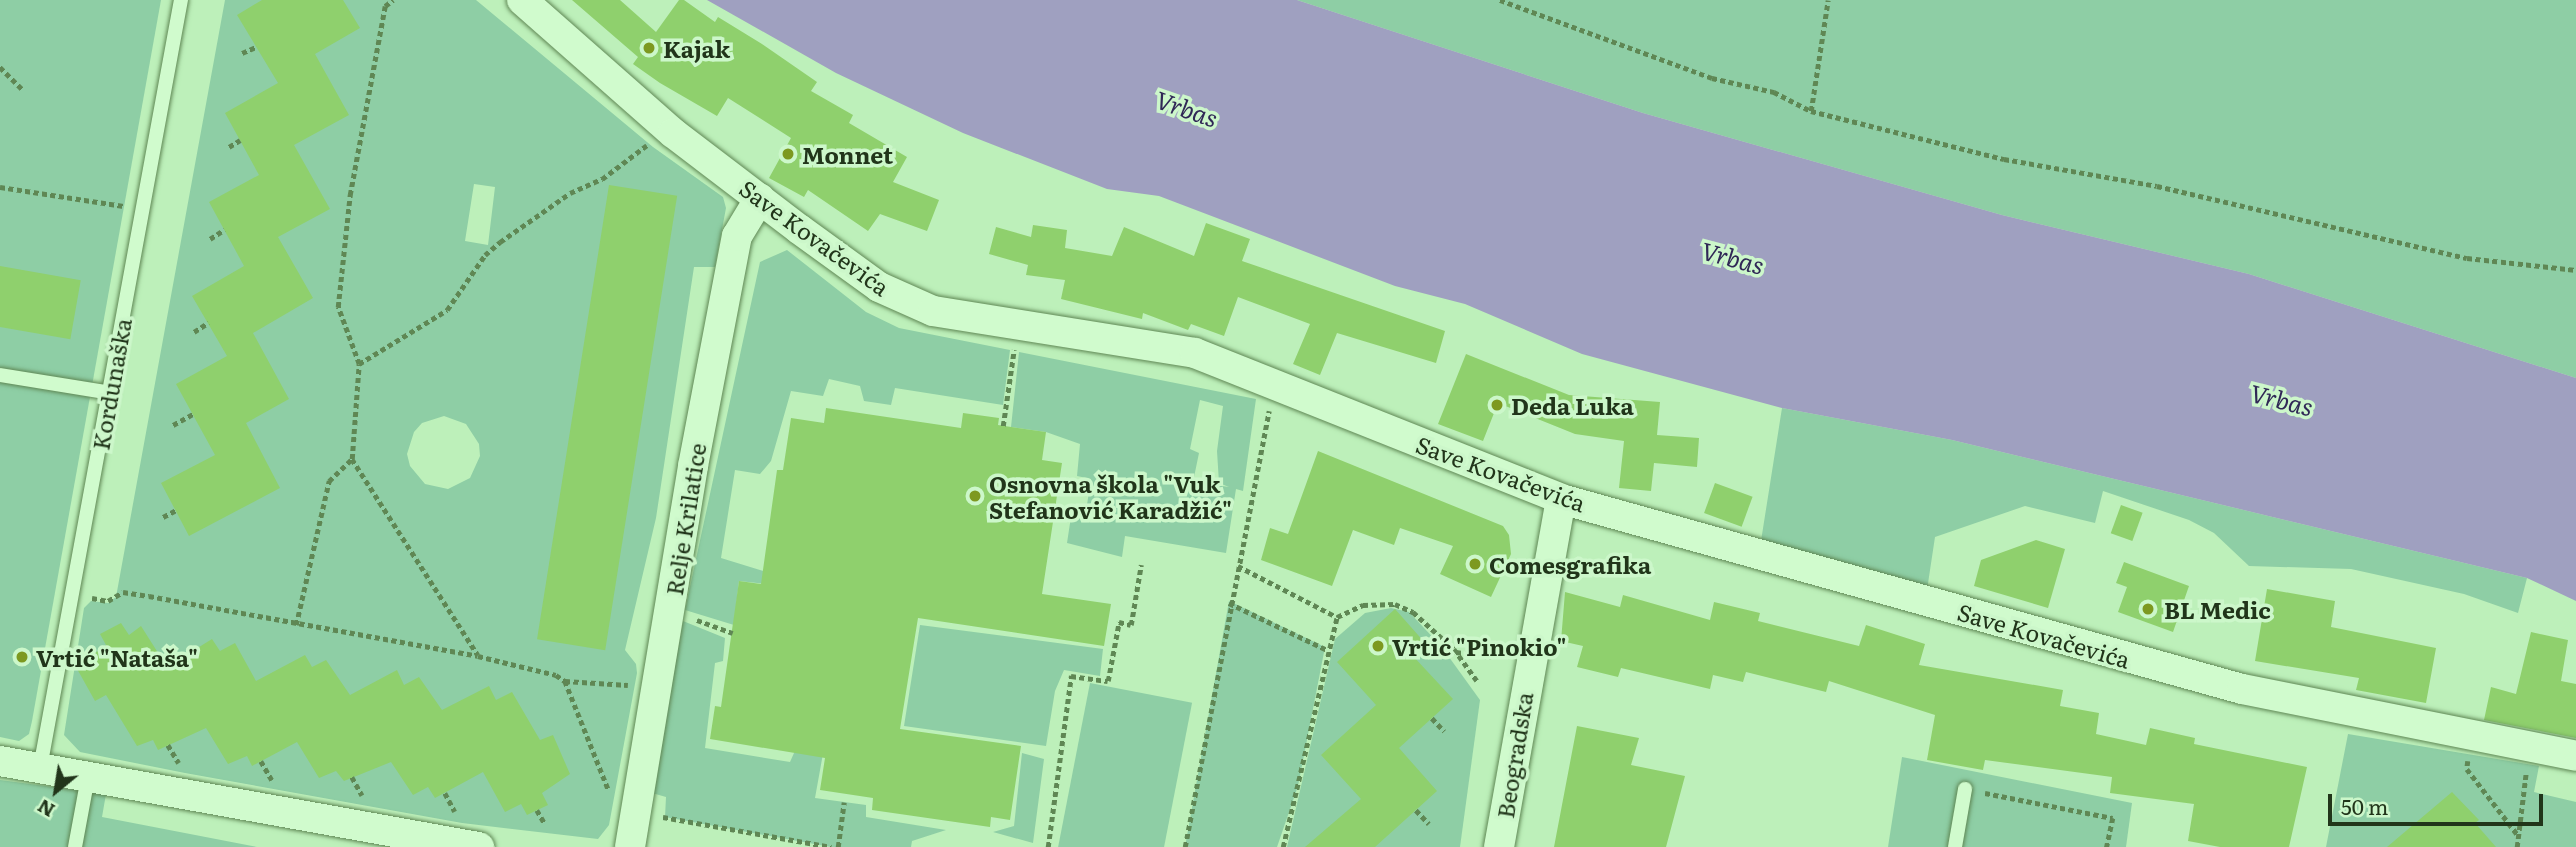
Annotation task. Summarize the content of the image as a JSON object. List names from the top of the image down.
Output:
{
  "streets": {
    "street": ["Save Kovačevića", "Relje Krilatice", "Beogradska"],
    "lane": ["Kordunaška"]
  },
  "crossings": [
    ["Save Kovačevića", "Relje Krilatice"],
    ["Save Kovačevića", "Beogradska"]
  ],
  "water": ["Vrbas"],
  "places": [
    "Kajak",
    "Monnet",
    "Deda Luka",
    "Osnovna škola \"Vuk Stefanović Karadžić\"",
    "Comesgrafika",
    "BL Medic",
    "Vrtić \"Pinokio\"",
    "Vrtić \"Nataša\""
  ],
  "scale_bar": "50 m",
  "north": "bottom left"
}
